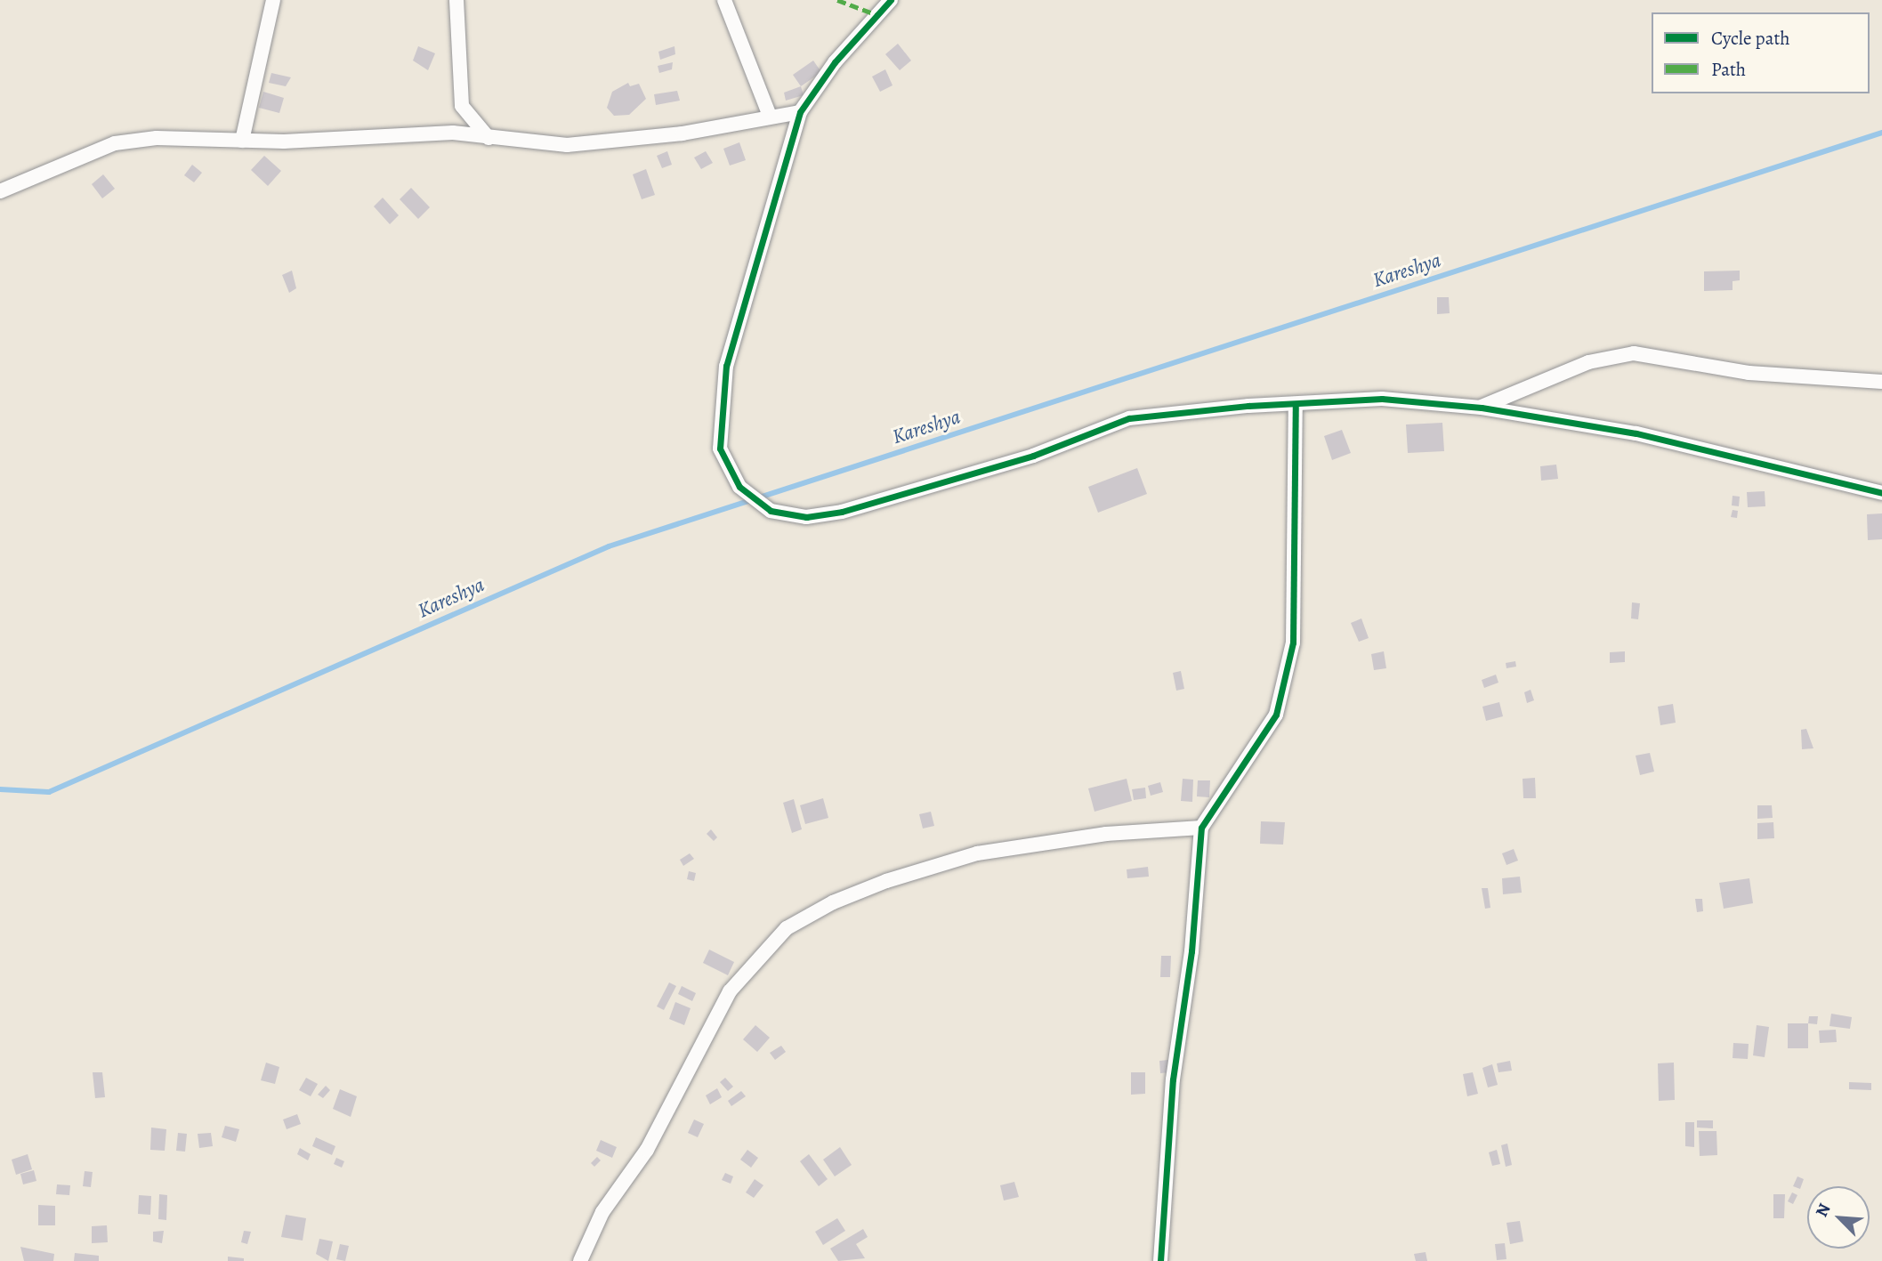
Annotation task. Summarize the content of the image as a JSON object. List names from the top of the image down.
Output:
{
  "water": ["Kareshya"],
  "legend": ["Cycle path", "Path"],
  "north": "top left"
}
